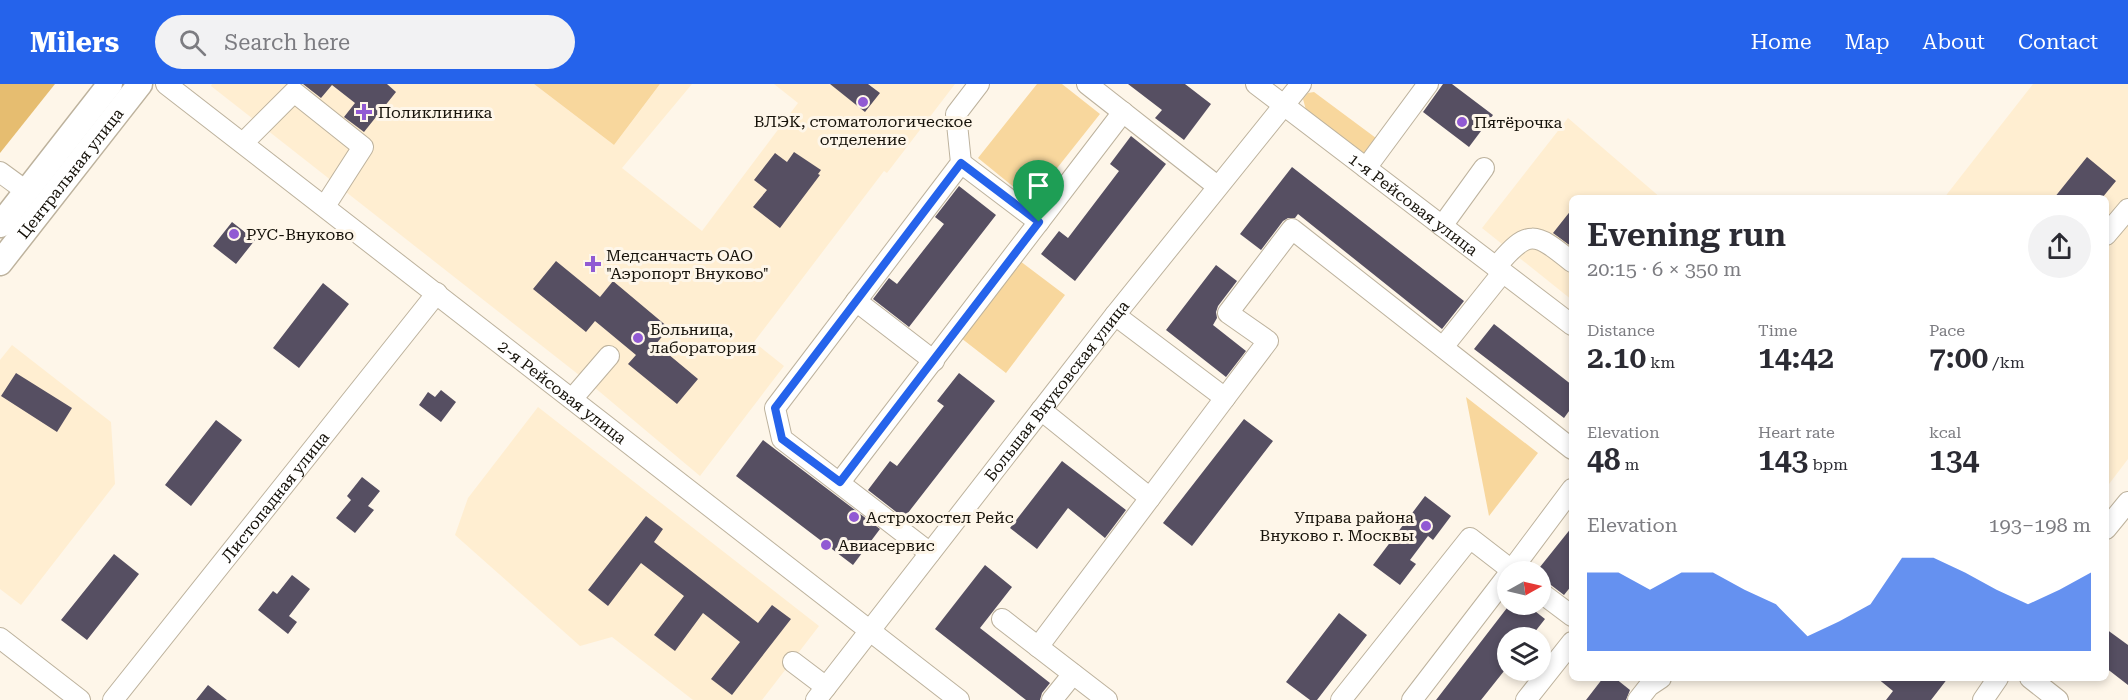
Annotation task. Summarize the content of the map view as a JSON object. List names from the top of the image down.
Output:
{
  "streets": {
    "main road": ["Центральная улица"],
    "street": [
      "1-я Рейсовая улица",
      "Большая Внуковская улица",
      "2-я Рейсовая улица",
      "Листопадная улица"
    ]
  },
  "crossings": [
    ["1-я Рейсовая улица", "Большая Внуковская улица"],
    ["Большая Внуковская улица", "2-я Рейсовая улица"],
    ["2-я Рейсовая улица", "Листопадная улица"]
  ],
  "places": {
    "other": [
      "ВЛЭК, стоматологическое отделение",
      "Пятёрочка",
      "РУС-Внуково",
      "Больница, лаборатория",
      "Астрохостел Рейс",
      "Управа района Внуково г. Москвы",
      "Авиасервис"
    ],
    "health": ["Поликлиника", "Медсанчасть ОАО \"Аэропорт Внуково\""]
  },
  "north": "right",
  "page": {
    "header": "Milers",
    "search": "Search here",
    "nav": [
      "Home",
      "Map",
      "About",
      "Contact"
    ],
    "heading": ["Evening run", "20:15 · 6 × 350 m"],
    "stats": [
      ["Distance", "2.10 km"],
      ["Time", "14:42"],
      ["Pace", "7:00 /km"],
      ["Elevation", "48 m"],
      ["Heart rate", "143 bpm"],
      ["kcal", "134"]
    ],
    "chart": ["Elevation", "193–198 m"]
  }
}
